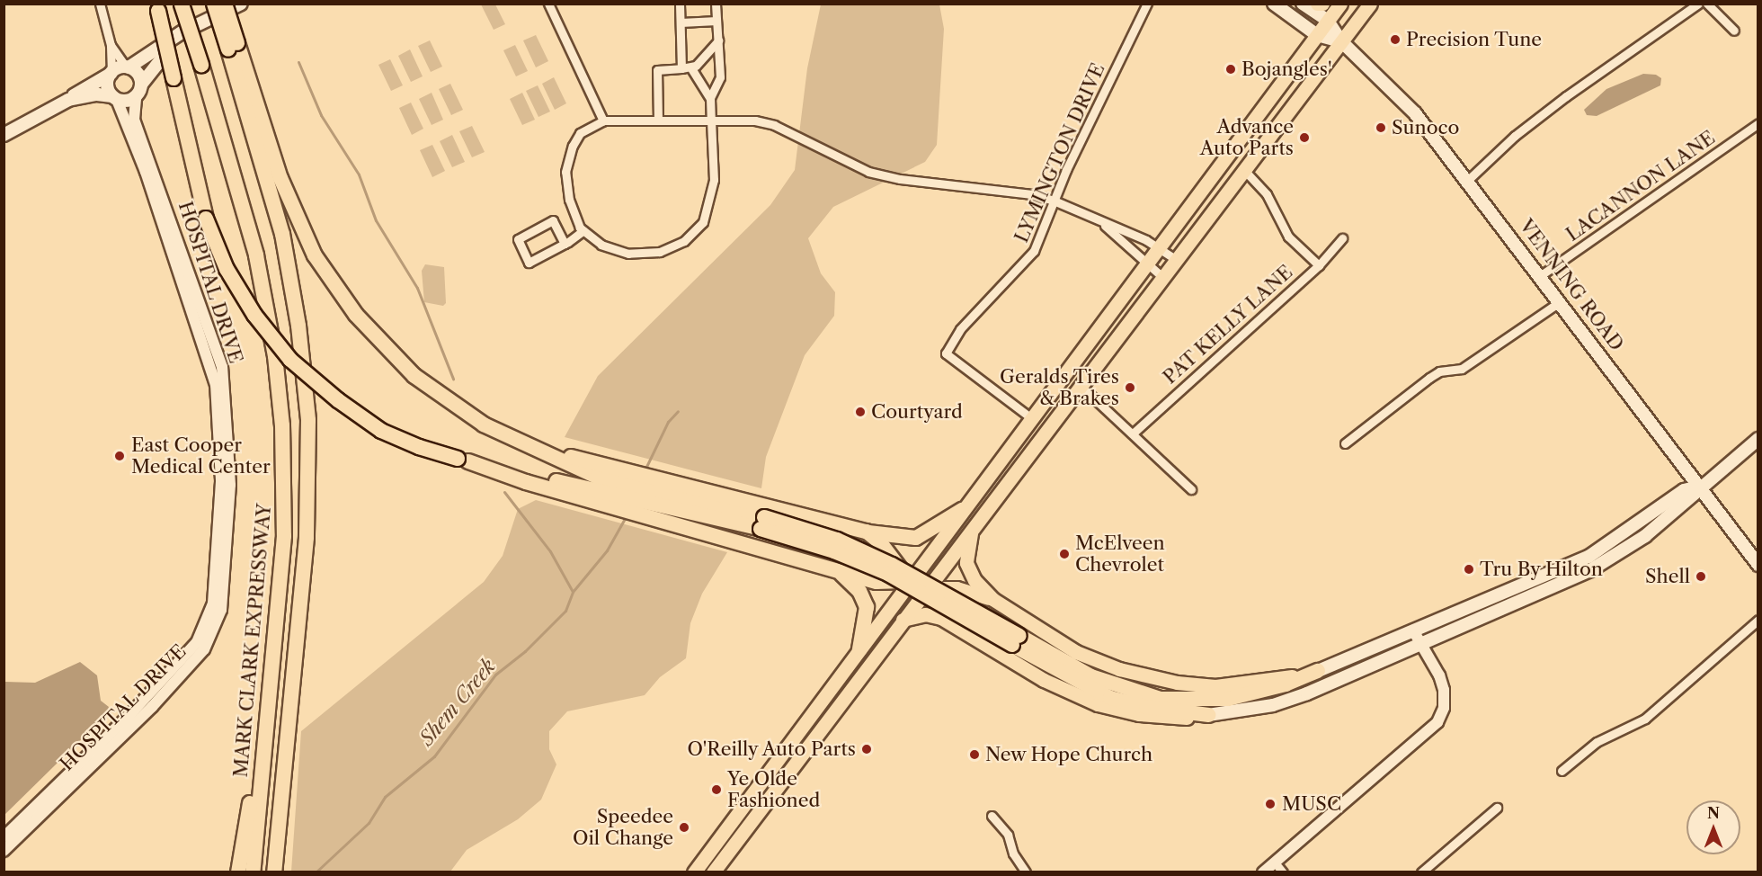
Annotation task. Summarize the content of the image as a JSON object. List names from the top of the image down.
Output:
{
  "streets": {
    "highway": ["MARK CLARK EXPRESSWAY"],
    "main road": ["VENNING ROAD"],
    "street": [
      "LYMINGTON DRIVE",
      "LACANNON LANE",
      "HOSPITAL DRIVE",
      "PAT KELLY LANE"
    ]
  },
  "crossings": [
    ["LACANNON LANE", "VENNING ROAD"]
  ],
  "water": ["Shem Creek"],
  "places": [
    "Precision Tune",
    "Bojangles'",
    "Sunoco",
    "Advance Auto Parts",
    "Geralds Tires & Brakes",
    "Courtyard",
    "East Cooper Medical Center",
    "McElveen Chevrolet",
    "Tru By Hilton",
    "Shell",
    "O'Reilly Auto Parts",
    "New Hope Church",
    "Ye Olde Fashioned",
    "MUSC",
    "Speedee Oil Change"
  ],
  "north": "top"
}
